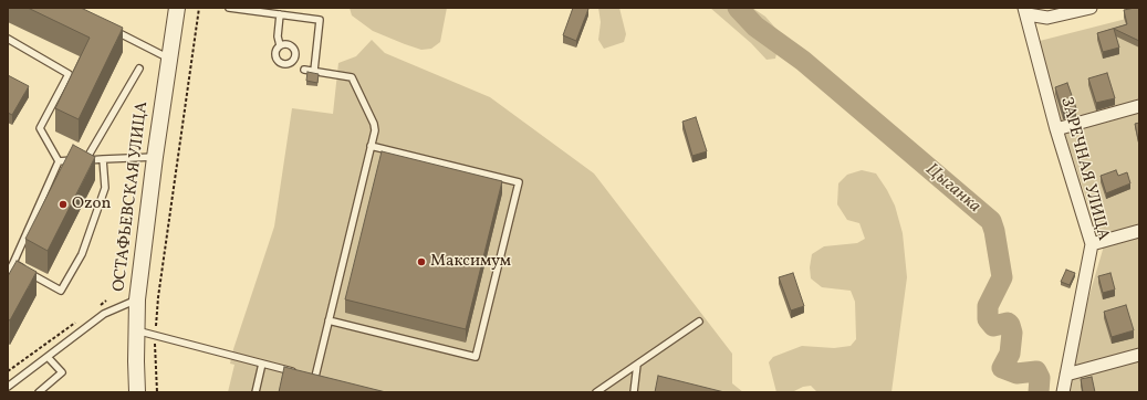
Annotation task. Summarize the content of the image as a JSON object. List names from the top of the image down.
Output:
{
  "streets": {
    "street": ["ЗАРЕЧНАЯ УЛИЦА", "ОСТАФЬЕВСКАЯ УЛИЦА"]
  },
  "water": ["Цыганка"],
  "places": ["Ozon", "Максимум"]
}
